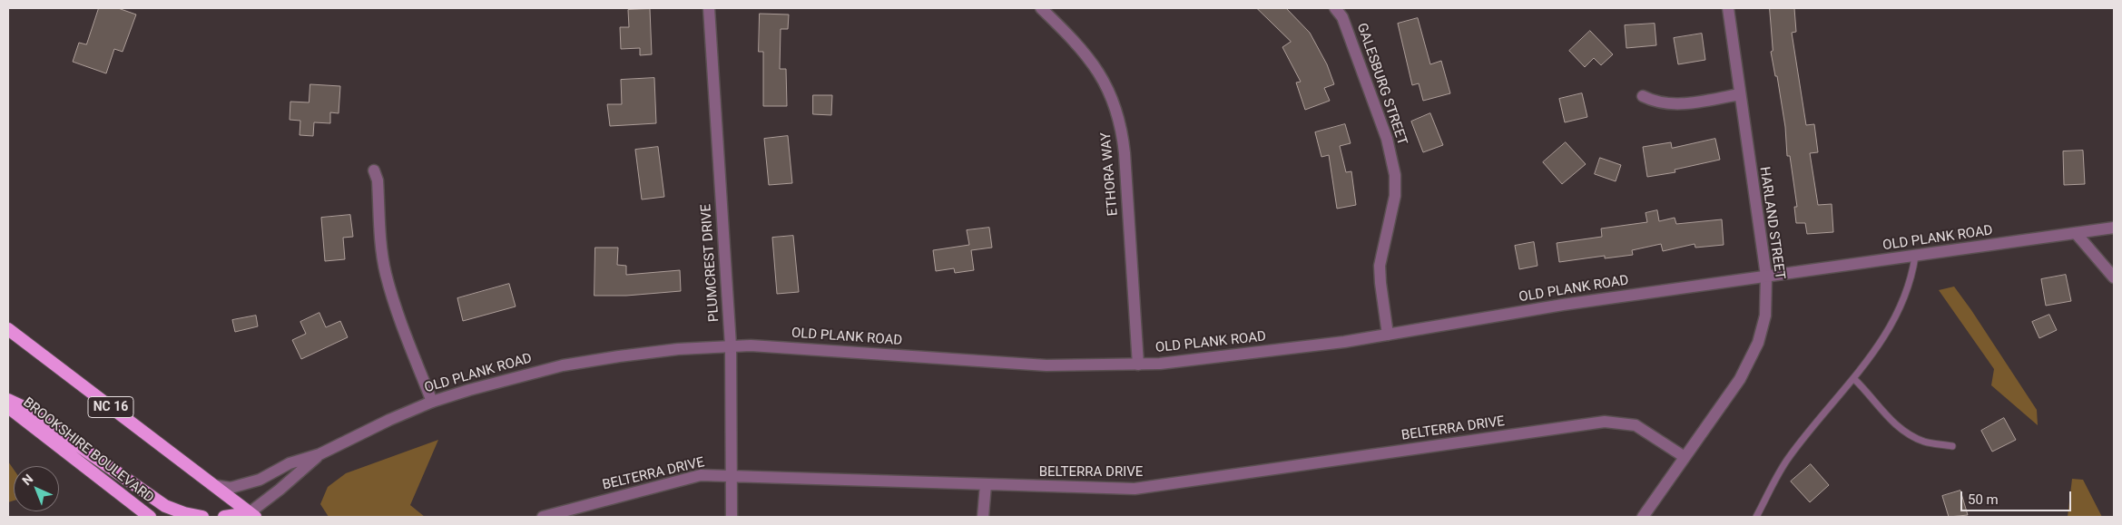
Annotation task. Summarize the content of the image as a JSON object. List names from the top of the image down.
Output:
{
  "streets": {
    "highway": ["NC 16", "BROOKSHIRE BOULEVARD"],
    "street": [
      "GALESBURG STREET",
      "ETHORA WAY",
      "HARLAND STREET",
      "OLD PLANK ROAD",
      "PLUMCREST DRIVE",
      "BELTERRA DRIVE"
    ]
  },
  "crossings": [
    ["GALESBURG STREET", "OLD PLANK ROAD"],
    ["ETHORA WAY", "OLD PLANK ROAD"],
    ["HARLAND STREET", "OLD PLANK ROAD"],
    ["HARLAND STREET", "BELTERRA DRIVE"],
    ["OLD PLANK ROAD", "PLUMCREST DRIVE"],
    ["OLD PLANK ROAD", "NC 16"],
    ["PLUMCREST DRIVE", "BELTERRA DRIVE"]
  ],
  "scale_bar": "50 m",
  "north": "top left"
}
